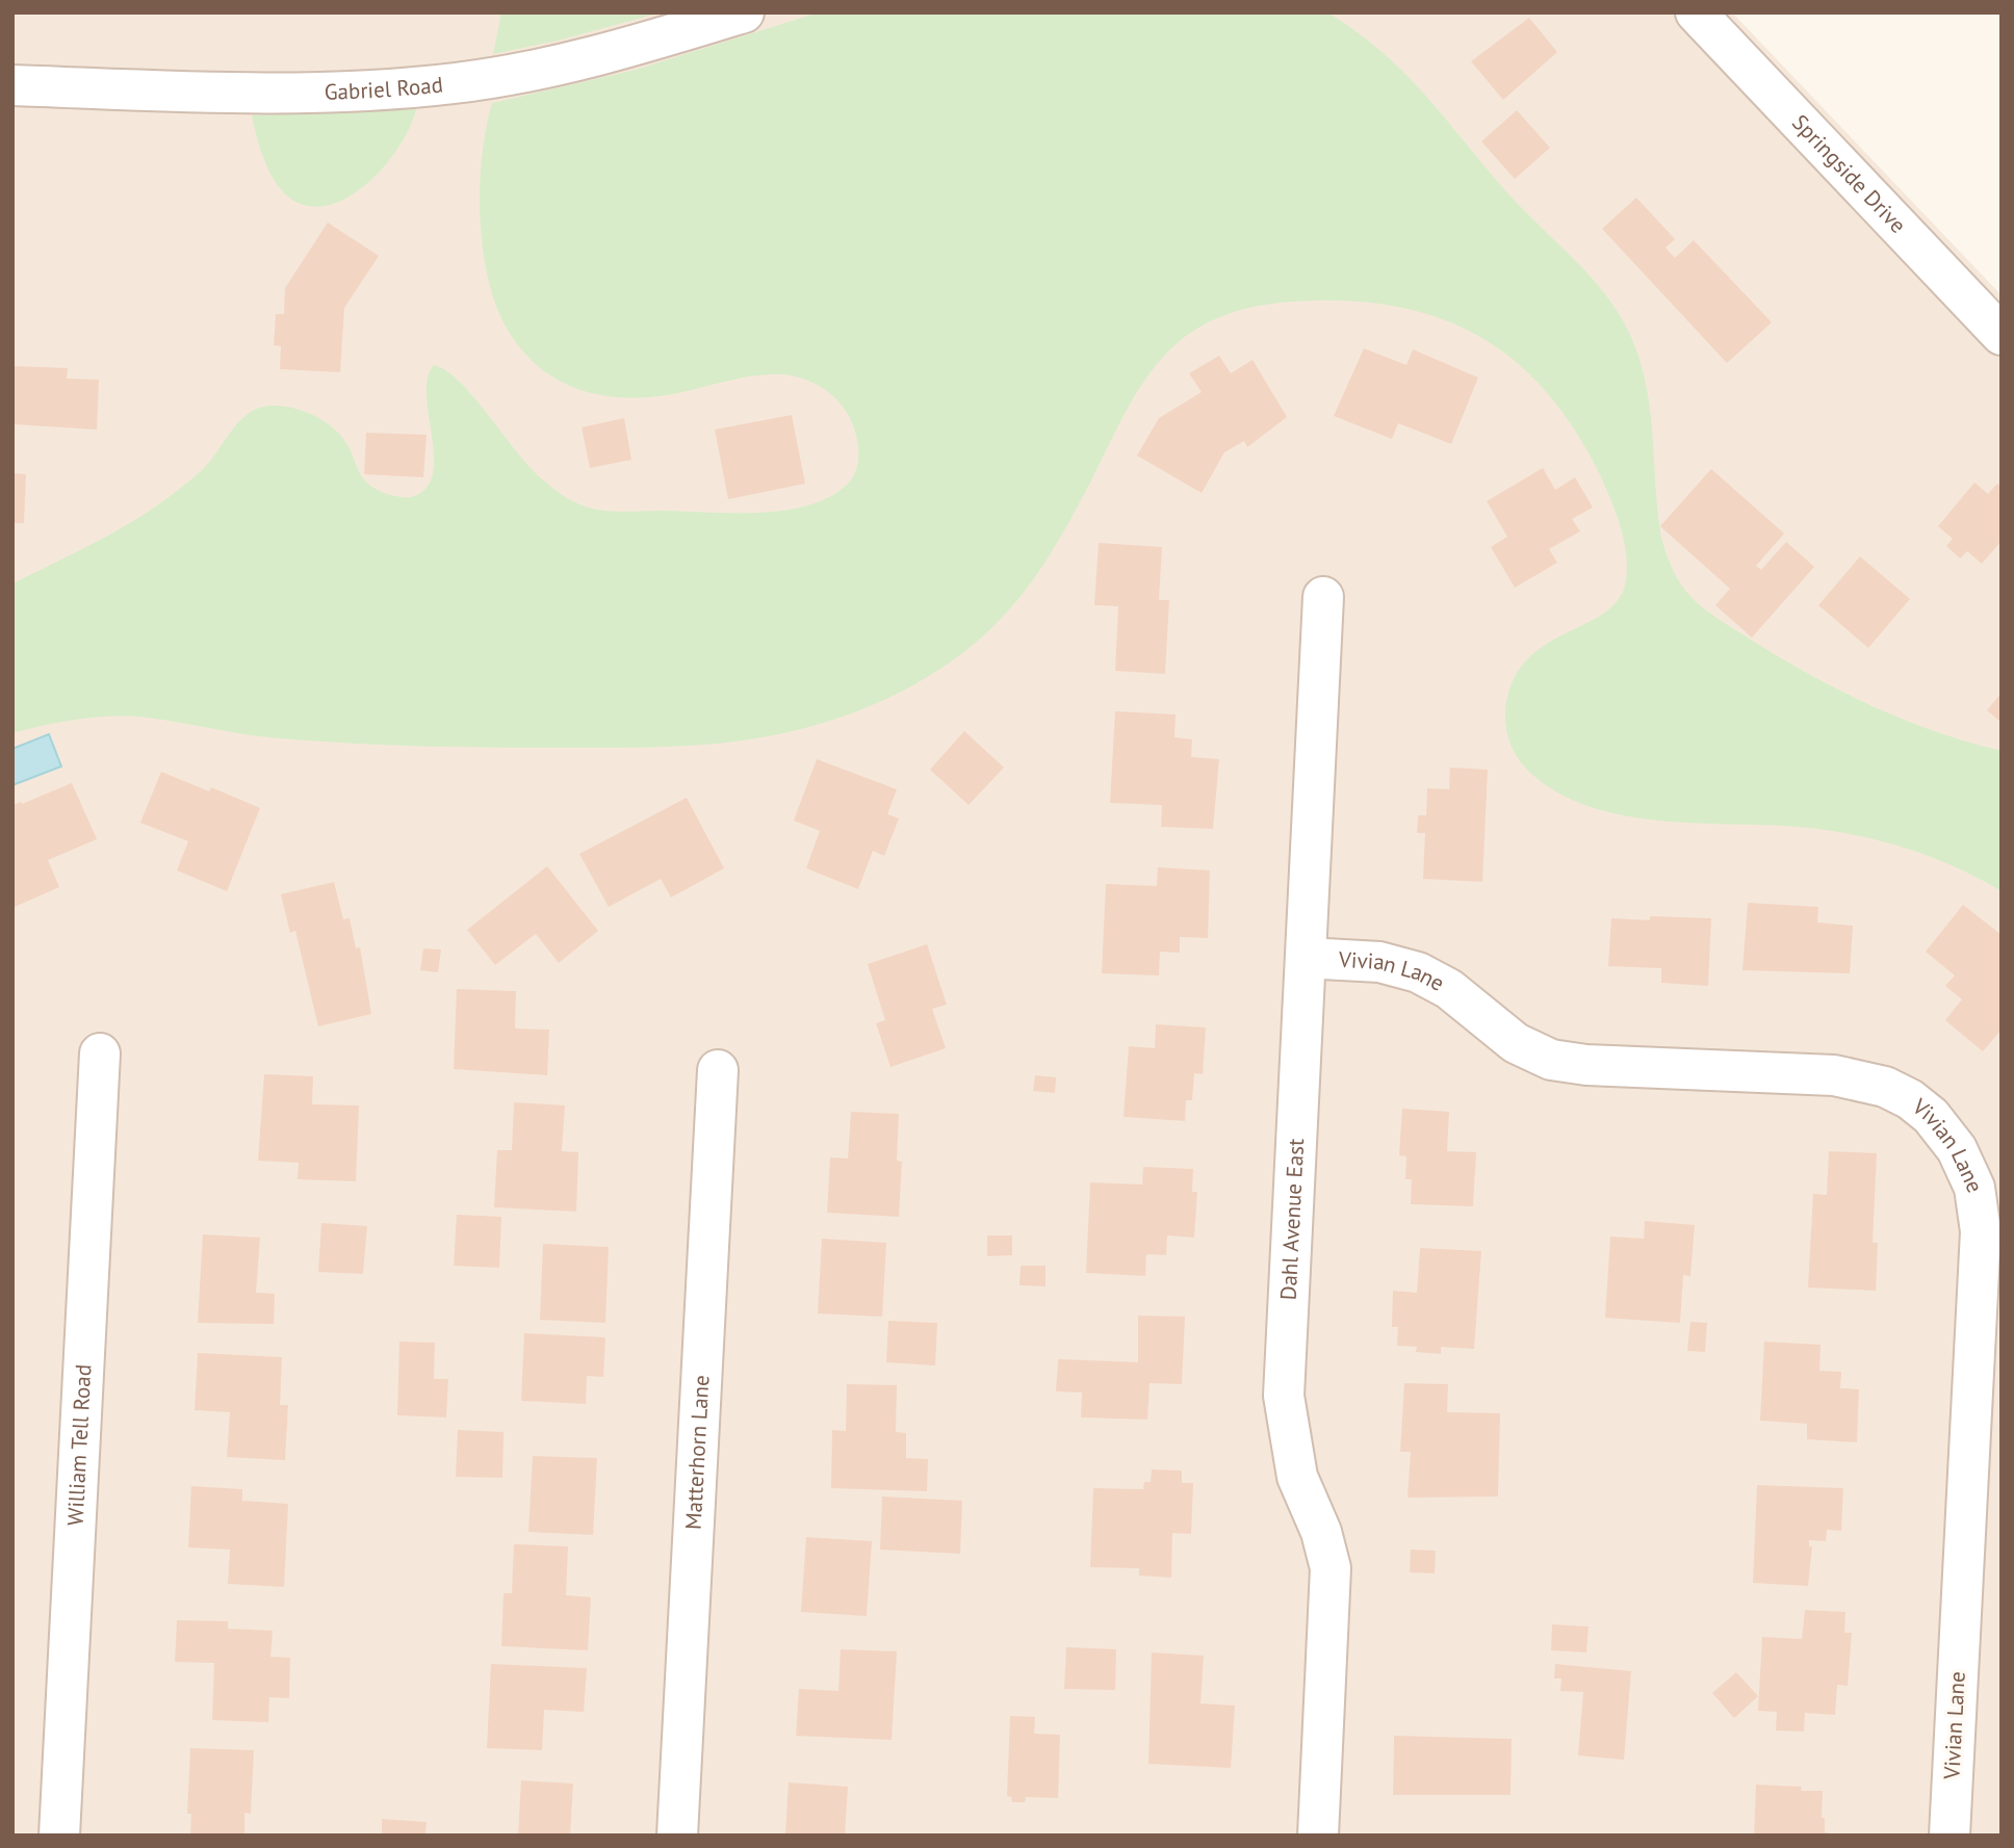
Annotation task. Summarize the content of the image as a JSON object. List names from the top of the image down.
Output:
{
  "streets": {
    "street": [
      "Gabriel Road",
      "Springside Drive",
      "Vivian Lane",
      "Dahl Avenue East",
      "William Tell Road",
      "Matterhorn Lane"
    ]
  },
  "crossings": [
    ["Vivian Lane", "Dahl Avenue East"]
  ]
}
